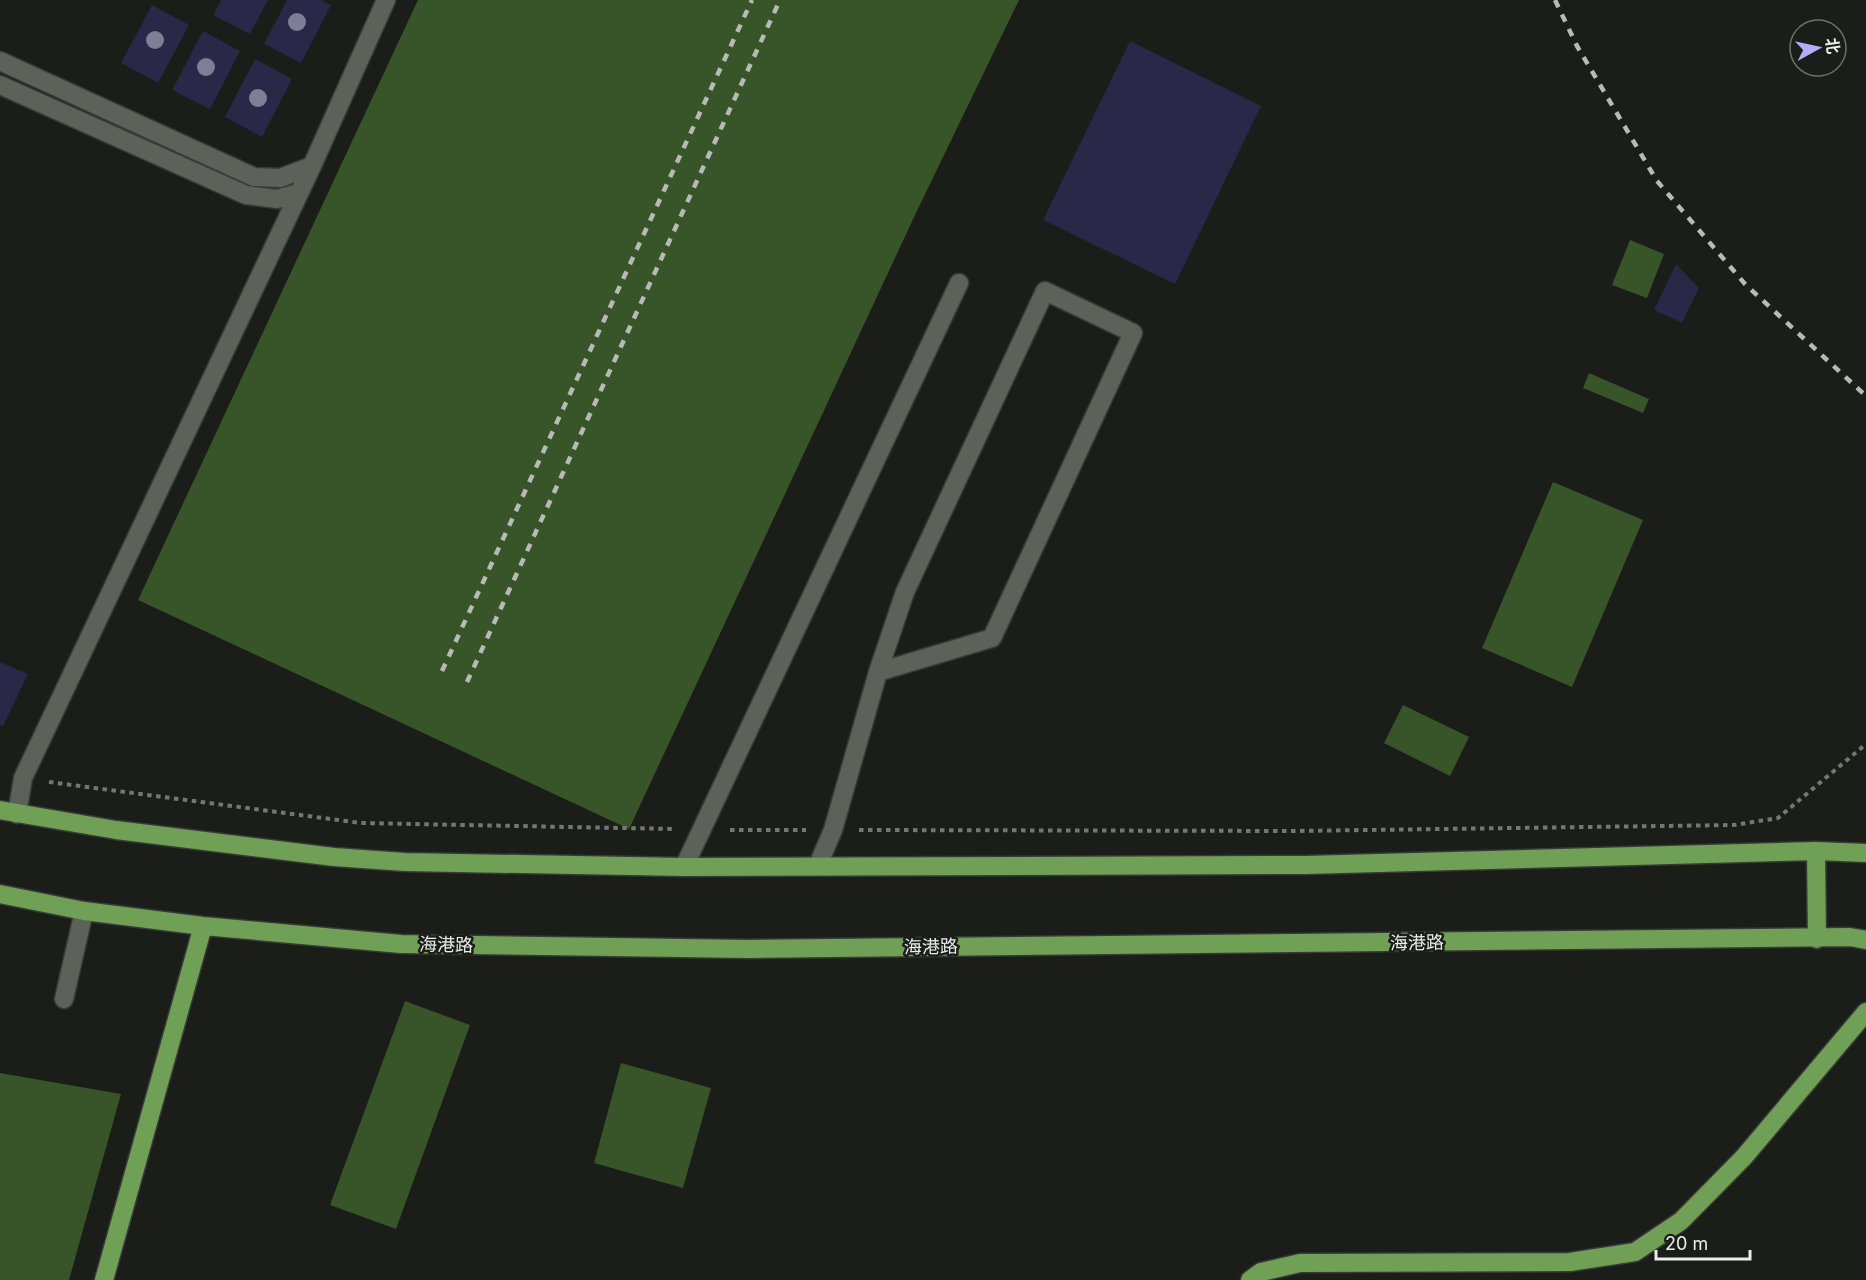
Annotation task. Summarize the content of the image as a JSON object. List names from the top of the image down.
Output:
{
  "streets": {
    "main road": ["海港路"]
  },
  "scale_bar": "20 m",
  "north": "right"
}
